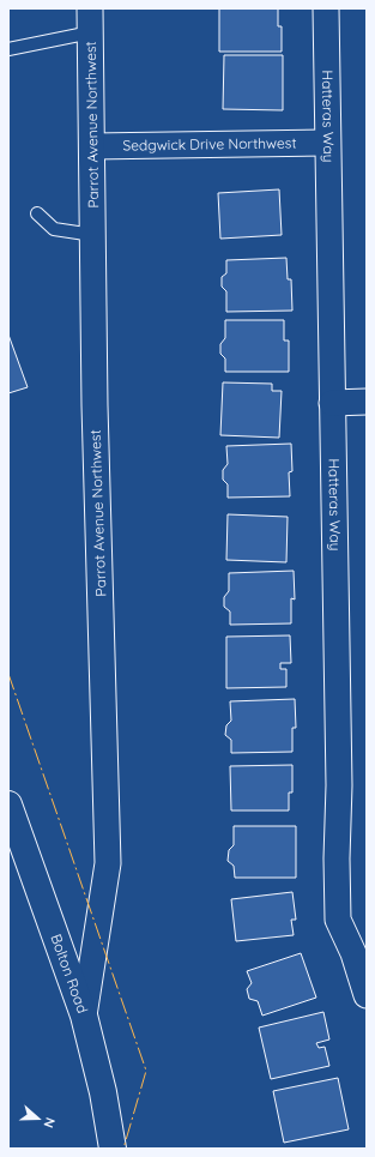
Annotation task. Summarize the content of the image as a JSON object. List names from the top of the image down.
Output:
{
  "streets": {
    "main road": ["Bolton Road"],
    "street": ["Hatteras Way", "Parrot Avenue Northwest", "Sedgwick Drive Northwest"]
  },
  "crossings": [
    ["Hatteras Way", "Sedgwick Drive Northwest"],
    ["Parrot Avenue Northwest", "Sedgwick Drive Northwest"],
    ["Parrot Avenue Northwest", "Bolton Road"]
  ],
  "north": "right"
}
